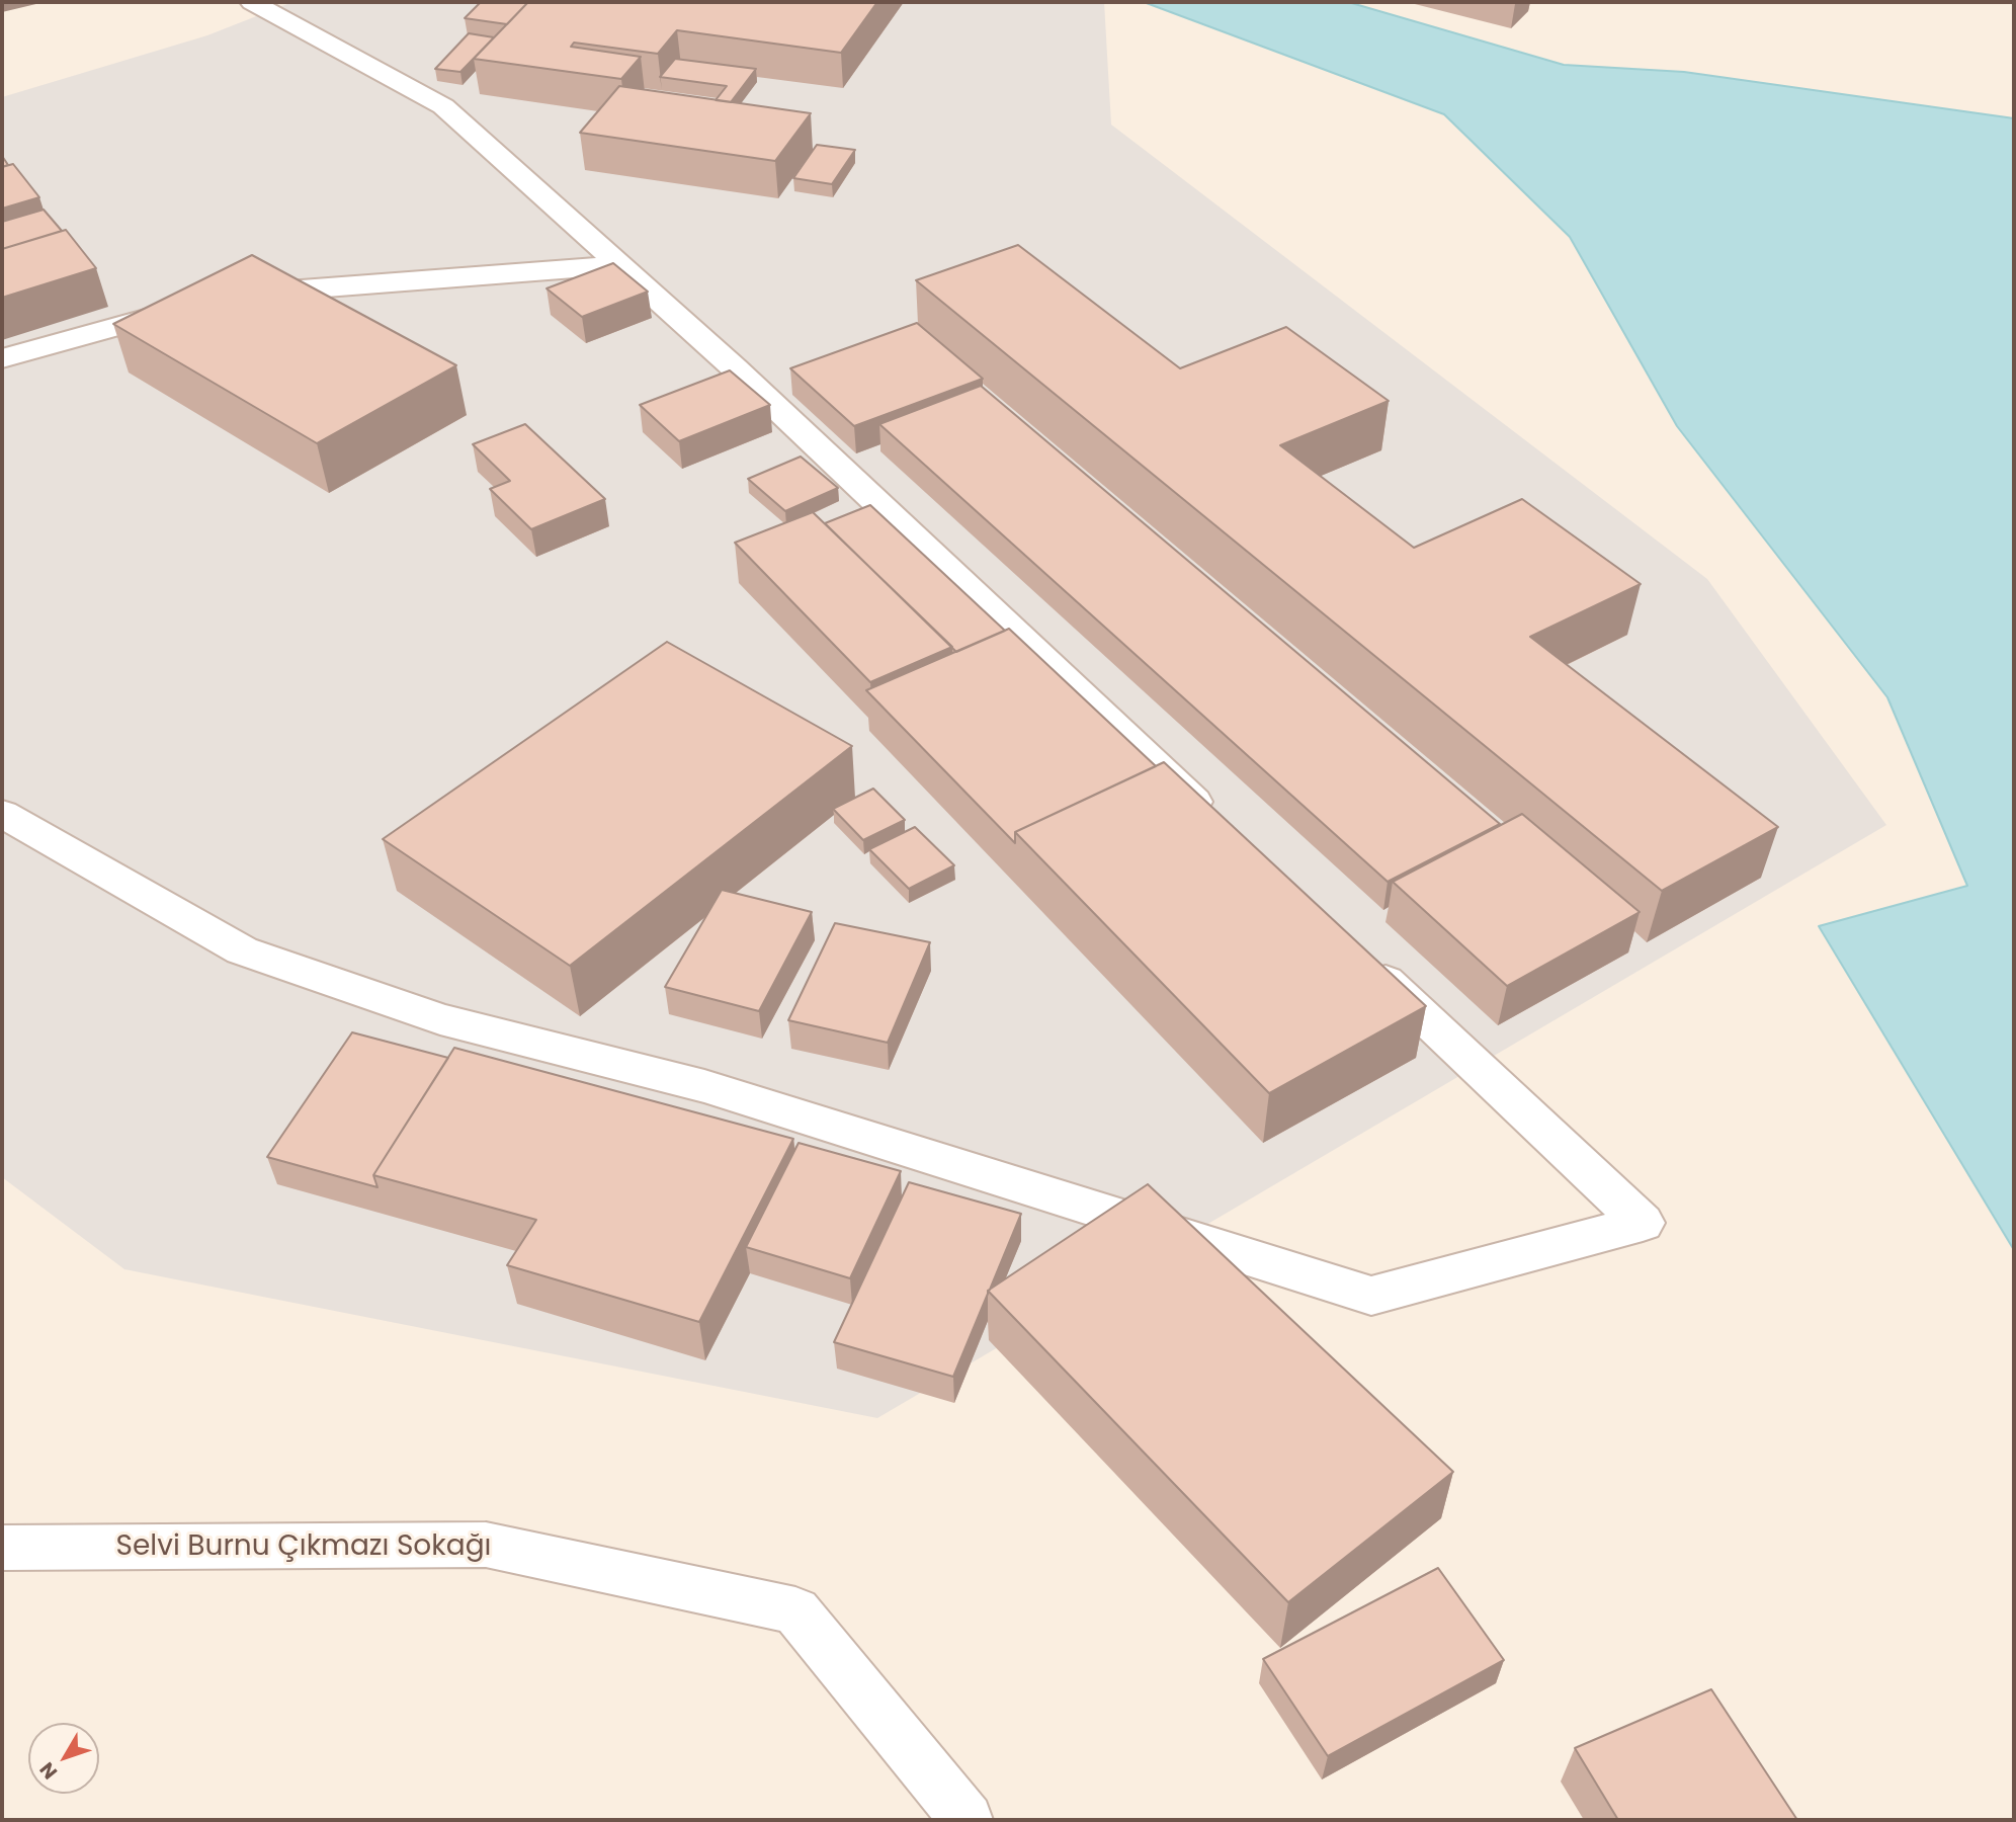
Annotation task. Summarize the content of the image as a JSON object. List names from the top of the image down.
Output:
{
  "streets": {
    "street": ["Selvi Burnu Çıkmazı Sokağı"]
  },
  "north": "bottom left"
}
